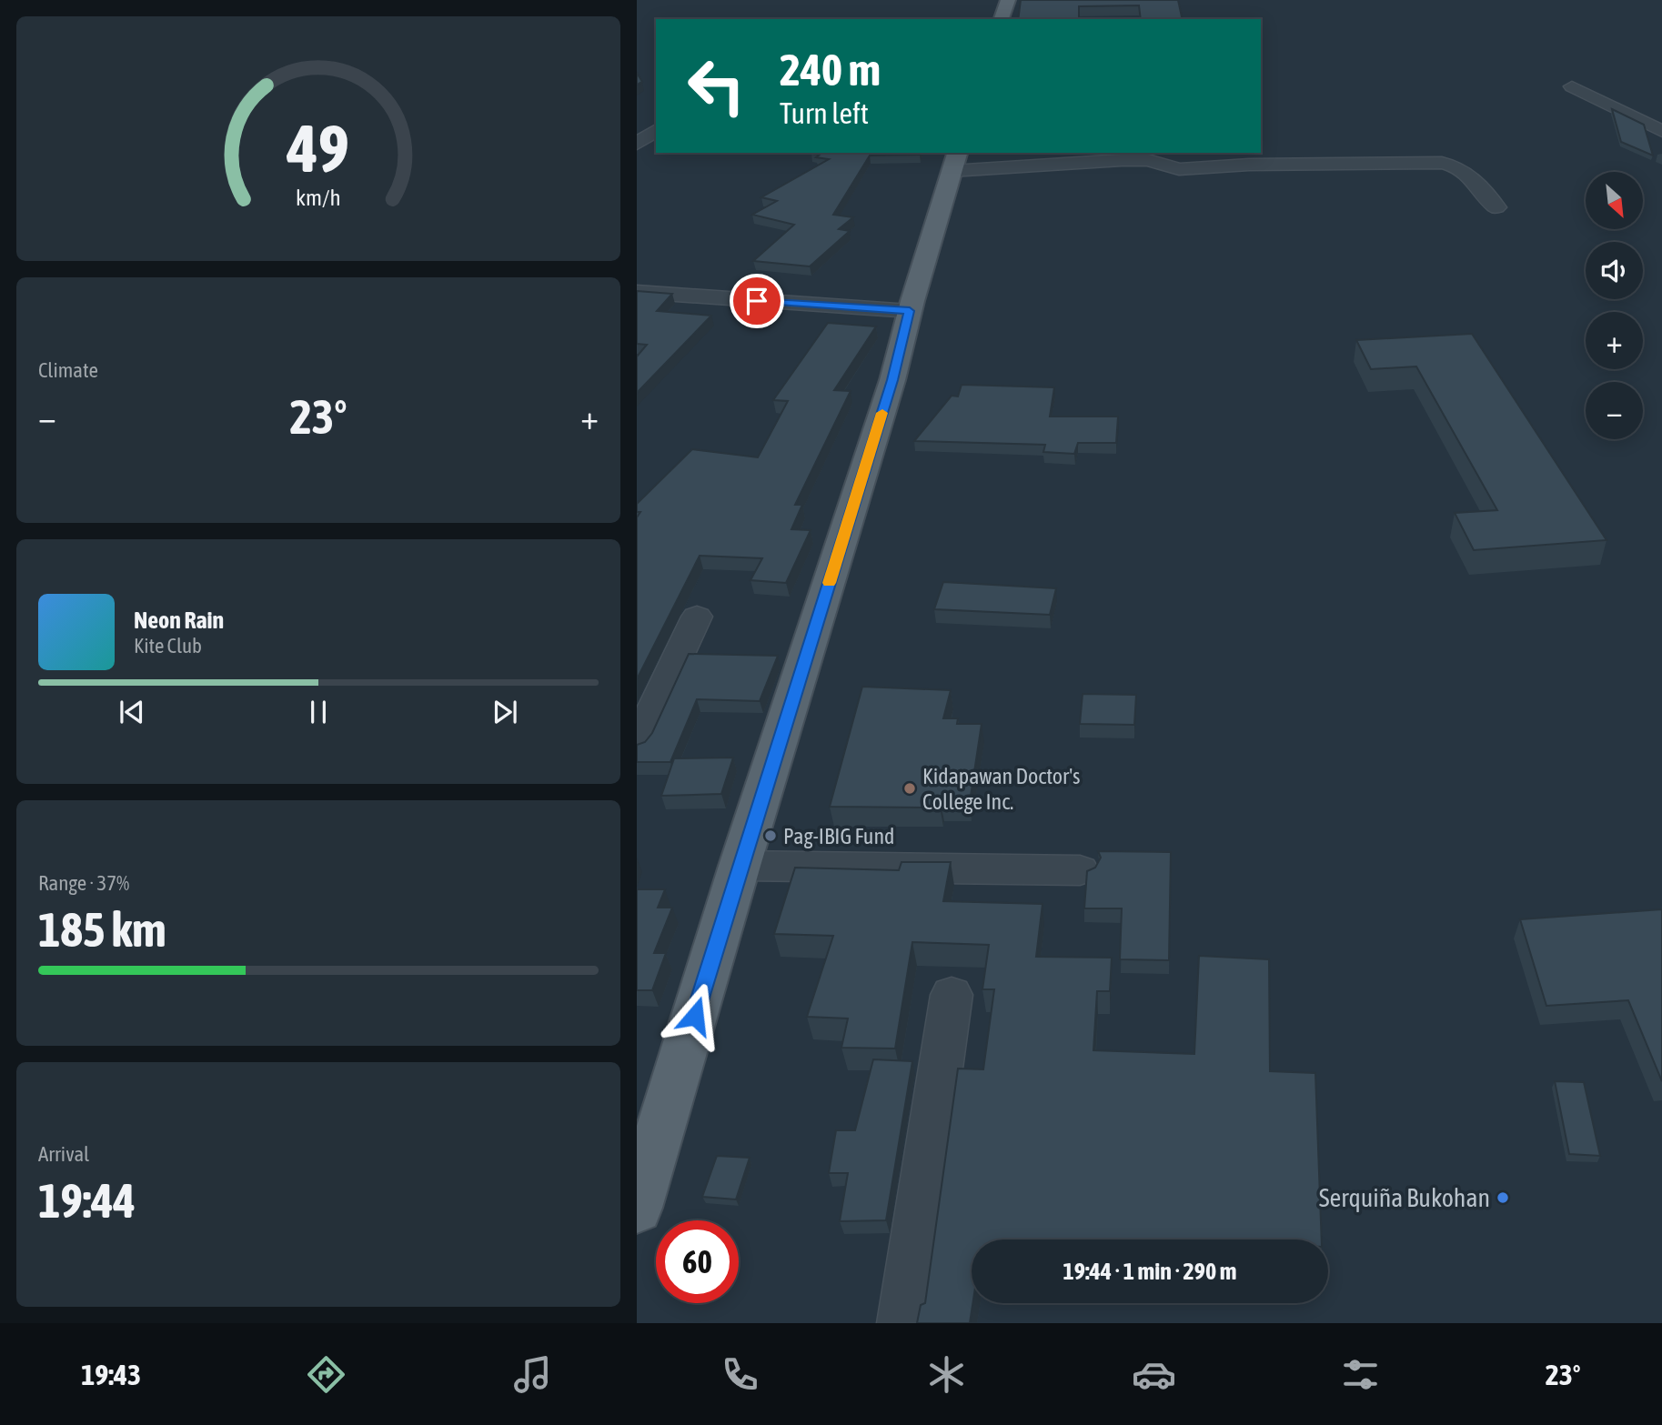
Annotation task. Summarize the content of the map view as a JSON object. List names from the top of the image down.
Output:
{
  "places": ["Kidapawan Doctor's College Inc.", "Pag-IBIG Fund", "Serquiña Bukohan"],
  "north": "bottom right",
  "page": {
    "turn": ["240 m", "Turn left"],
    "map_buttons": ["+", "−"],
    "tile": [
      "Climate",
      ["Range · 37%", "185 km"],
      ["Arrival", "19:44"]
    ],
    "heat": ["−", "23°", "+"],
    "song": ["Neon Rain", "Kite Club"],
    "limit": "60",
    "trip": "19:44 · 1 min · 290 m",
    "tabs": ["19:43", "23°"],
    "gauge": ["49", "km/h"]
  }
}
